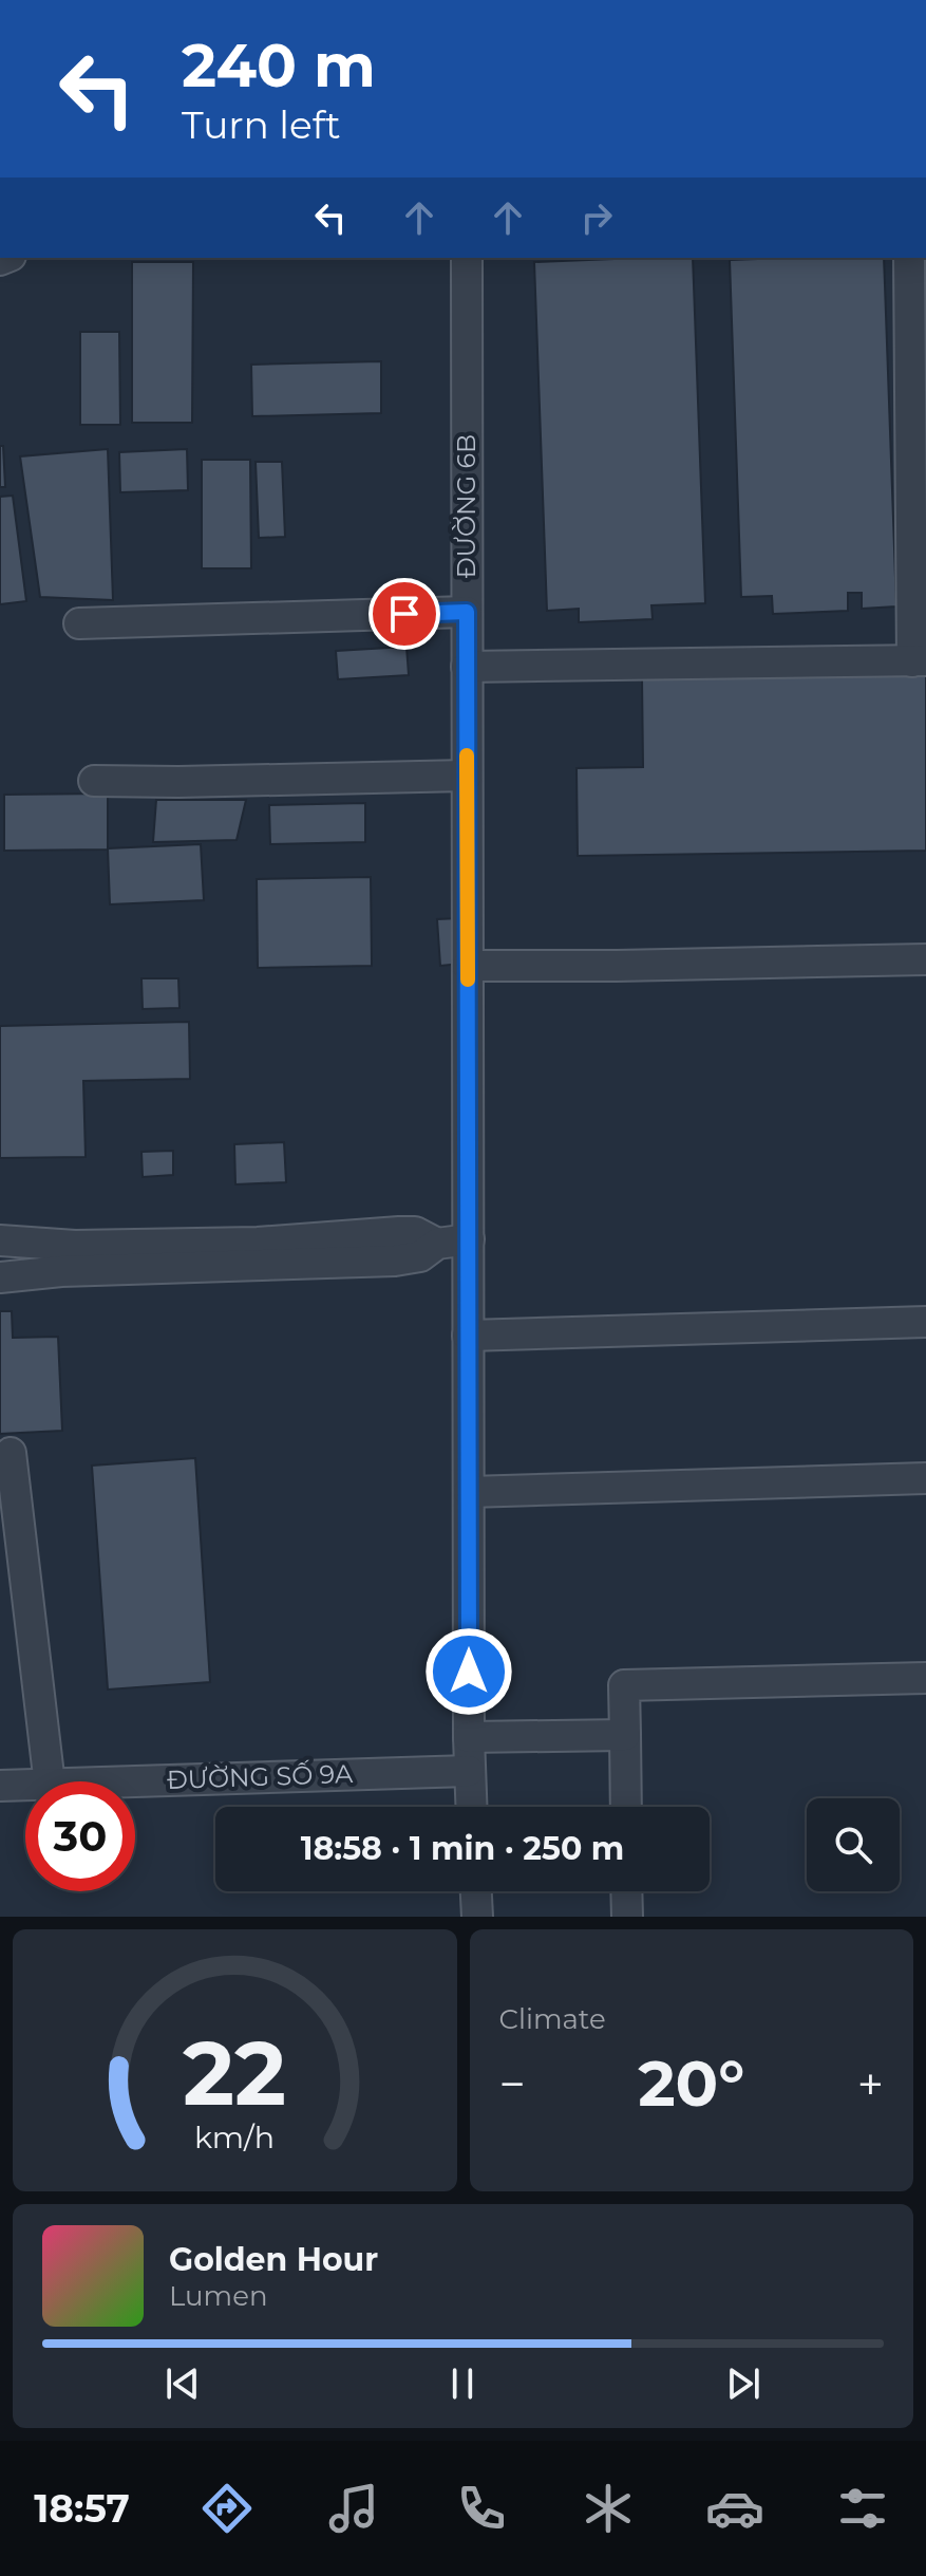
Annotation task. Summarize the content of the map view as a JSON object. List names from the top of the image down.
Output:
{
  "streets": {
    "street": ["ĐƯỜNG 6B", "ĐƯỜNG SỐ 9A"]
  },
  "crossings": [
    ["ĐƯỜNG 6B", "ĐƯỜNG SỐ 9A"]
  ],
  "page": {
    "turn": ["240 m", "Turn left"],
    "limit": "30",
    "trip": "18:58 · 1 min · 250 m",
    "tile": "Climate",
    "heat": ["−", "20°", "+"],
    "song": ["Golden Hour", "Lumen"],
    "tabs": "18:57",
    "gauge": ["22", "km/h"]
  }
}
